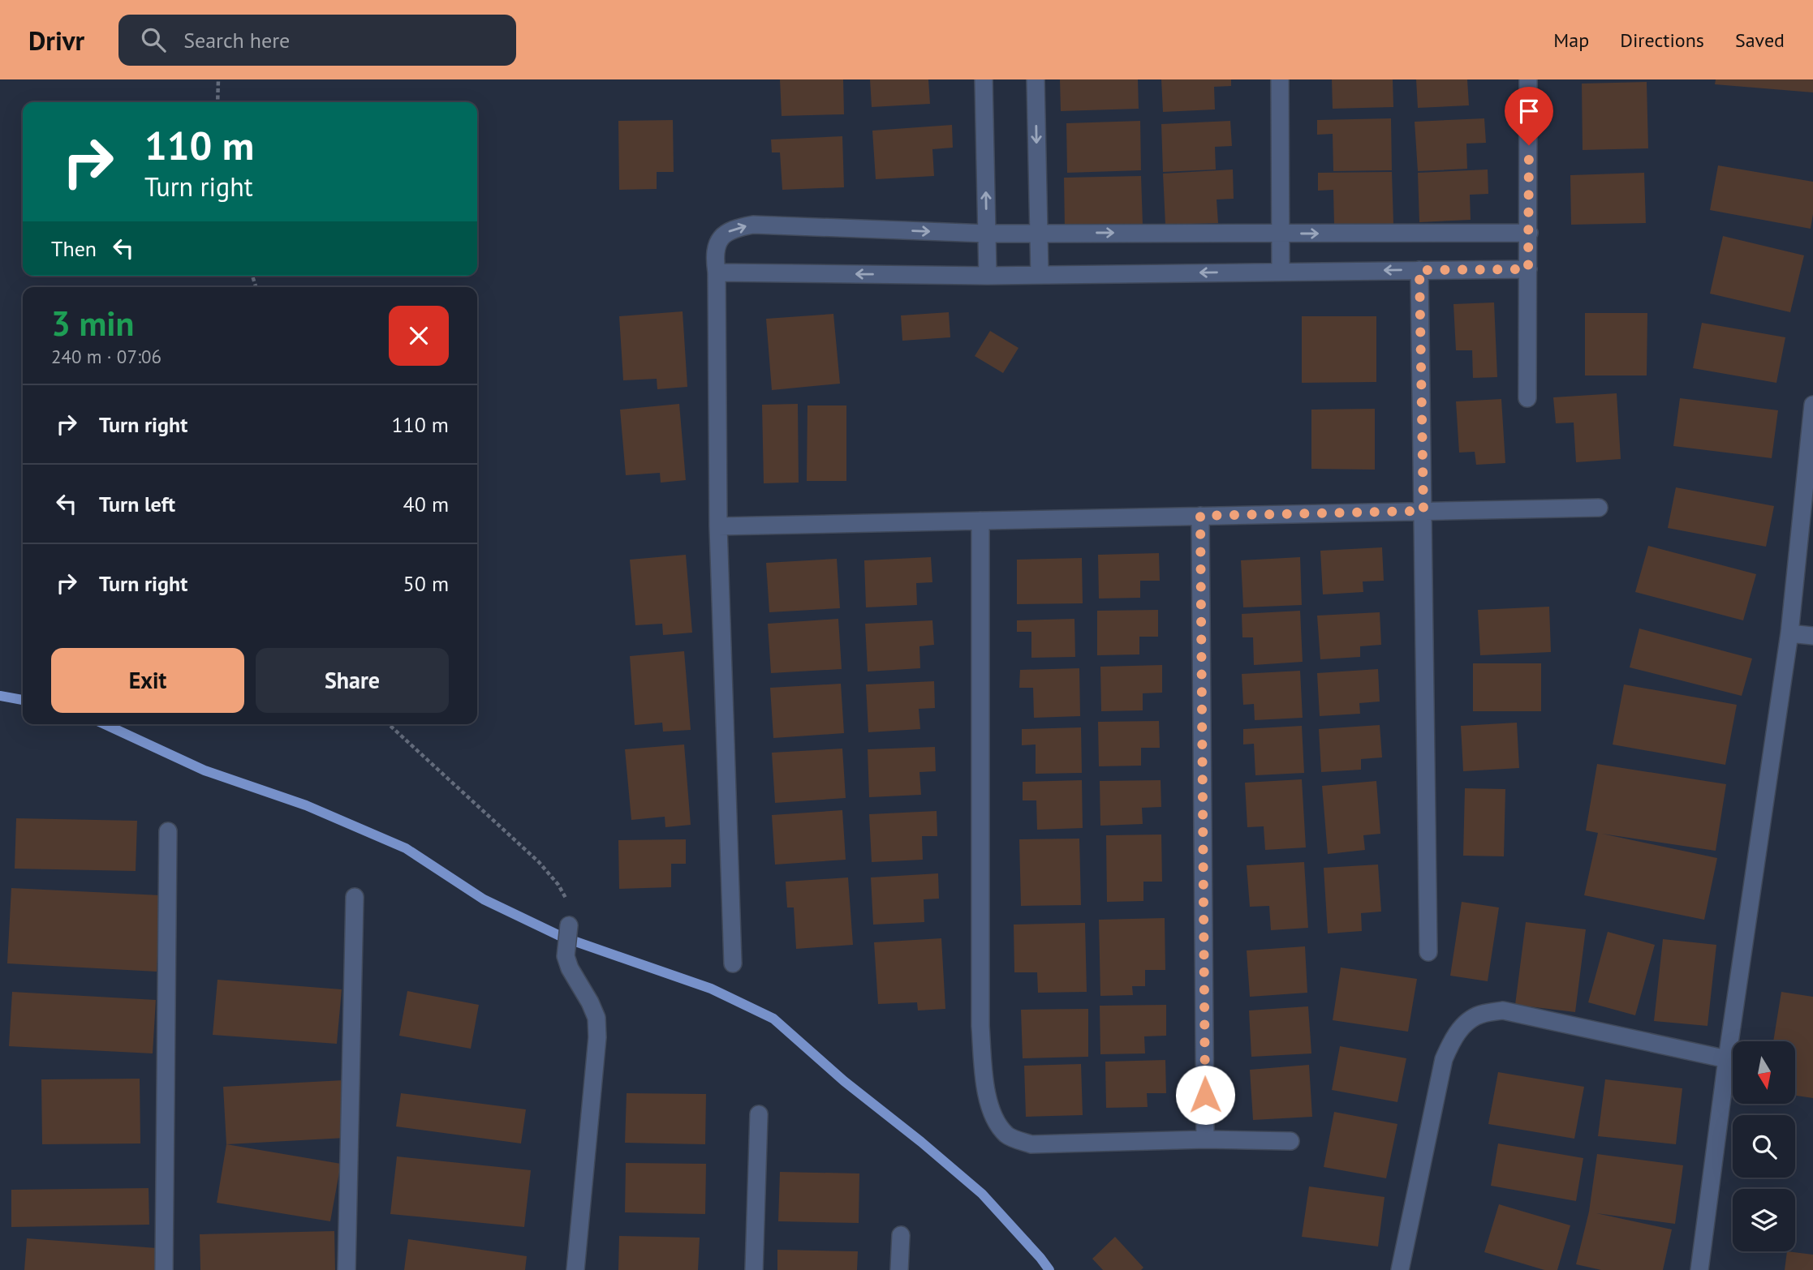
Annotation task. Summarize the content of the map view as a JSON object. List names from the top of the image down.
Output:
{
  "north": "bottom",
  "page": {
    "header": "Drivr",
    "search": "Search here",
    "nav": ["Map", "Directions", "Saved"],
    "turn": ["110 m", "Turn right"],
    "then": "Then",
    "heading": ["3 min", "240 m · 07:06"],
    "list": [
      {
        "name": "Turn right",
        "value": "110 m"
      },
      {
        "name": "Turn left",
        "value": "40 m"
      },
      {
        "name": "Turn right",
        "value": "50 m"
      }
    ],
    "buttons": ["Exit", "Share"]
  }
}
